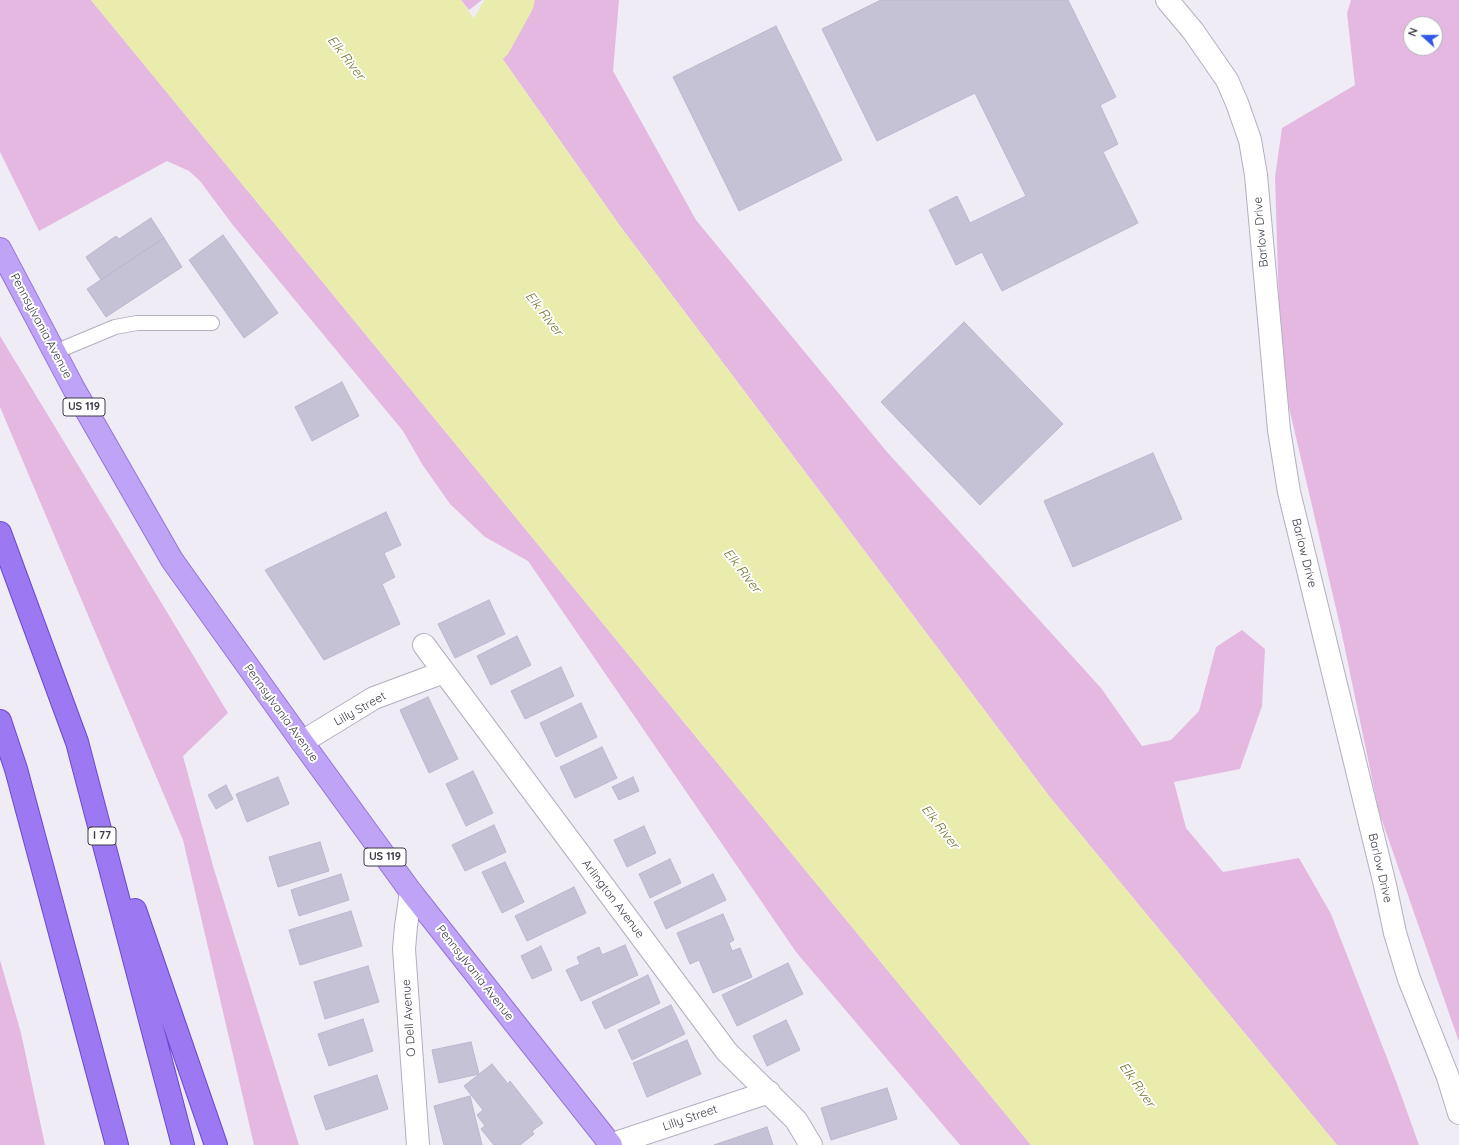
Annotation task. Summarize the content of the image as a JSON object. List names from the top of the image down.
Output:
{
  "streets": {
    "highway": ["I 77"],
    "main road": ["Pennsylvania Avenue", "US 119"],
    "street": [
      "Barlow Drive",
      "Lilly Street",
      "Arlington Avenue",
      "O Dell Avenue"
    ]
  },
  "crossings": [
    ["Pennsylvania Avenue", "Lilly Street"],
    ["Pennsylvania Avenue", "O Dell Avenue"],
    ["Lilly Street", "Arlington Avenue"]
  ],
  "water": ["Elk River"],
  "north": "left"
}
